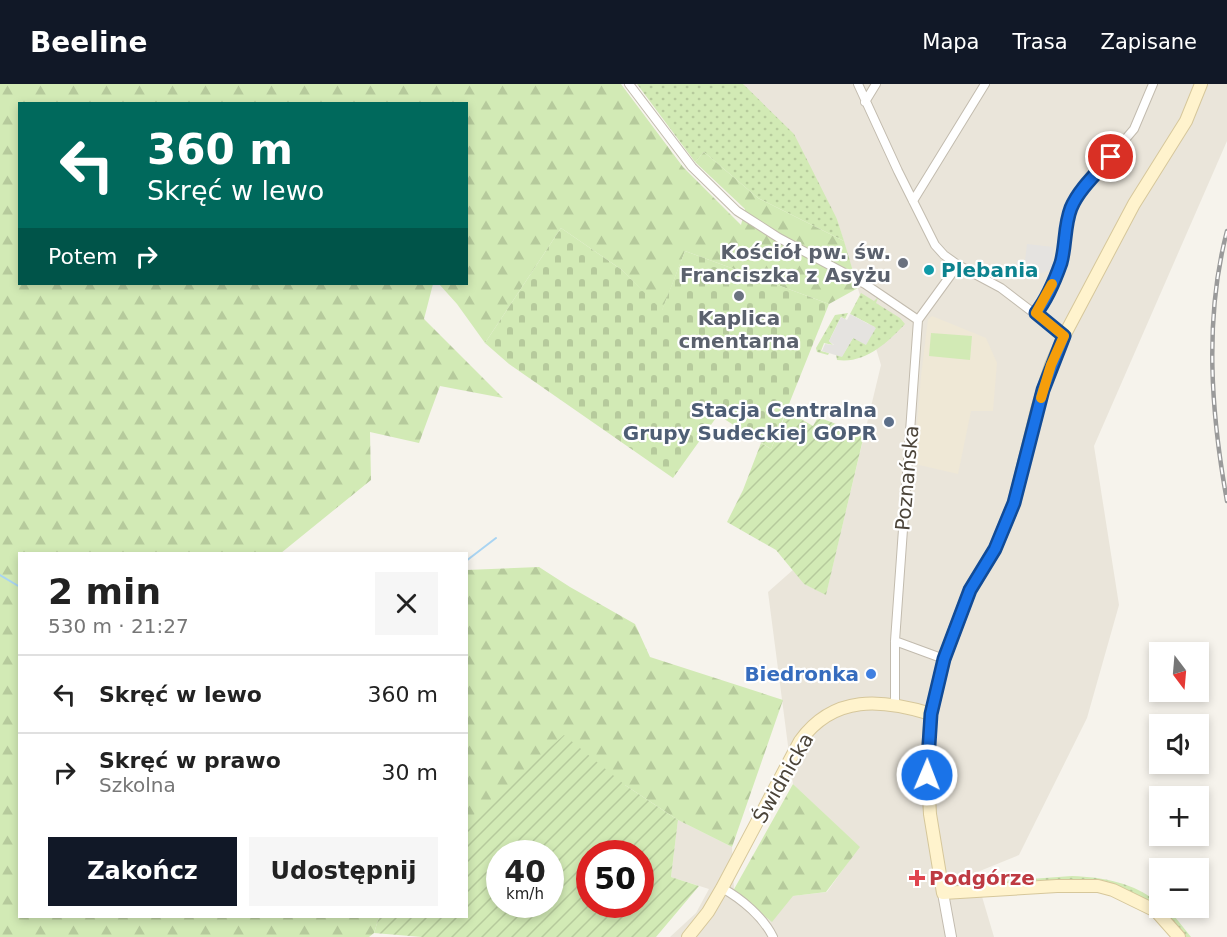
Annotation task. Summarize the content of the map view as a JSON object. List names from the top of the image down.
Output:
{
  "streets": {
    "main road": ["Świdnicka"],
    "street": ["Poznańska"]
  },
  "crossings": [
    ["Poznańska", "Świdnicka"]
  ],
  "places": {
    "other": [
      "Kościół pw. św. Franciszka z Asyżu",
      "Plebania",
      "Kaplica cmentarna",
      "Stacja Centralna Grupy Sudeckiej GOPR",
      "Biedronka"
    ],
    "health": ["Podgórze"]
  },
  "north": "bottom",
  "page": {
    "header": "Beeline",
    "nav": ["Mapa", "Trasa", "Zapisane"],
    "turn": ["360 m", "Skręć w lewo"],
    "then": "Potem",
    "heading": ["2 min", "530 m · 21:27"],
    "map_buttons": ["+", "−"],
    "list": [
      {
        "name": "Skręć w lewo",
        "value": "360 m"
      },
      {
        "name": "Skręć w prawo",
        "note": "Szkolna",
        "value": "30 m"
      }
    ],
    "buttons": ["Zakończ", "Udostępnij"],
    "speed": "40 km/h",
    "limit": "50"
  }
}
